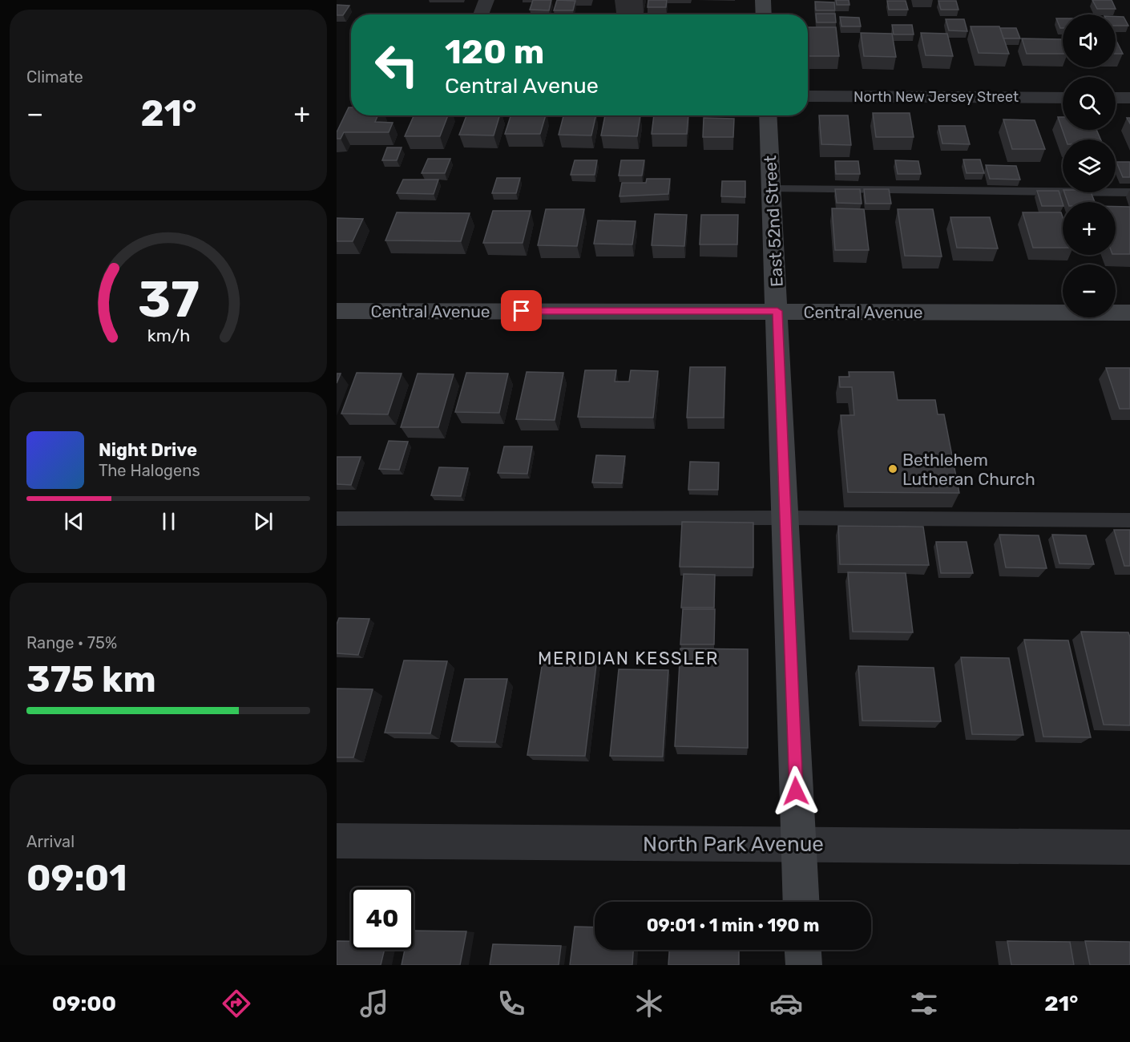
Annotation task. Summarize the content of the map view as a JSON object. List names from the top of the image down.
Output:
{
  "streets": {
    "street": [
      "North New Jersey Street",
      "East 52nd Street",
      "Central Avenue",
      "North Park Avenue"
    ]
  },
  "crossings": [
    ["East 52nd Street", "Central Avenue"],
    ["East 52nd Street", "North Park Avenue"]
  ],
  "districts": ["MERIDIAN KESSLER"],
  "places": ["Bethlehem Lutheran Church"],
  "page": {
    "tile": [
      "Climate",
      ["Range · 75%", "375 km"],
      ["Arrival", "09:01"]
    ],
    "map_buttons": ["+", "−"],
    "turn": ["120 m", "Central Avenue"],
    "heat": ["−", "21°", "+"],
    "song": ["Night Drive", "The Halogens"],
    "limit": "40",
    "trip": "09:01 · 1 min · 190 m",
    "tabs": ["09:00", "21°"],
    "gauge": ["37", "km/h"]
  }
}
